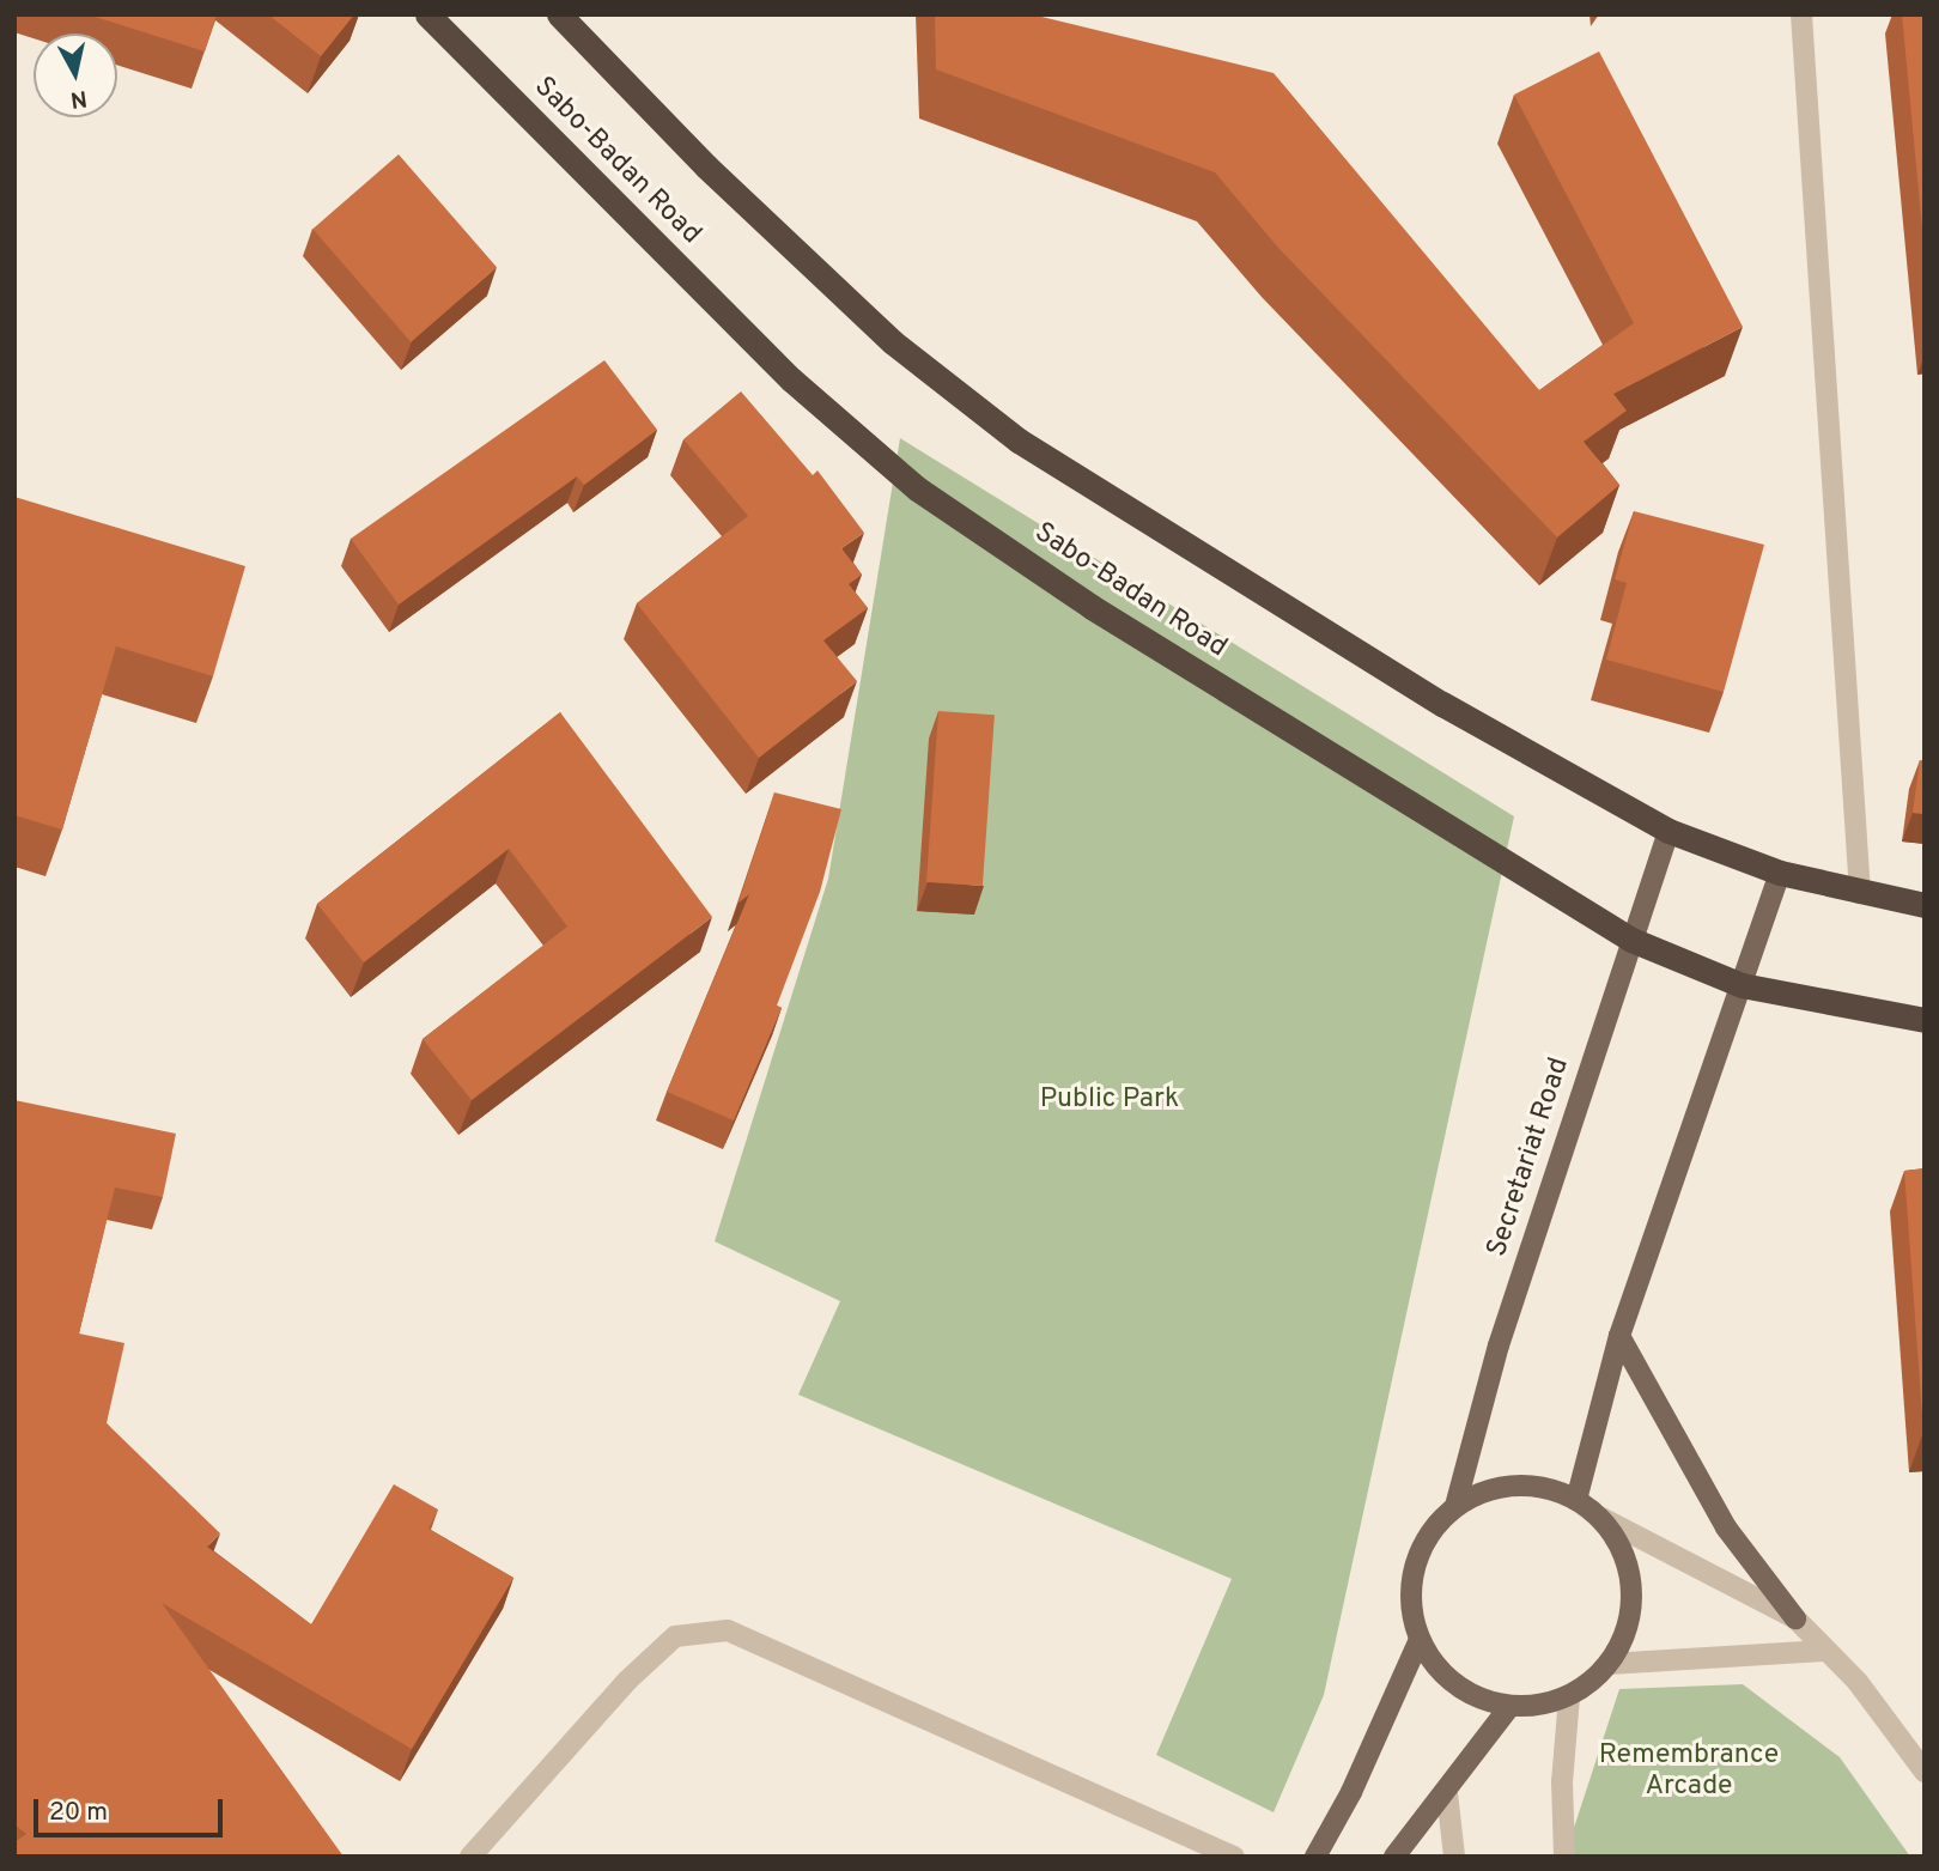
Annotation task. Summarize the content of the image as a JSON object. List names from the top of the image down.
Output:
{
  "streets": {
    "highway": ["Sabo-Badan Road"],
    "main road": ["Secretariat Road"]
  },
  "crossings": [
    ["Sabo-Badan Road", "Secretariat Road"]
  ],
  "parks": ["Public Park", "Remembrance Arcade"],
  "scale_bar": "20 m",
  "north": "bottom"
}
